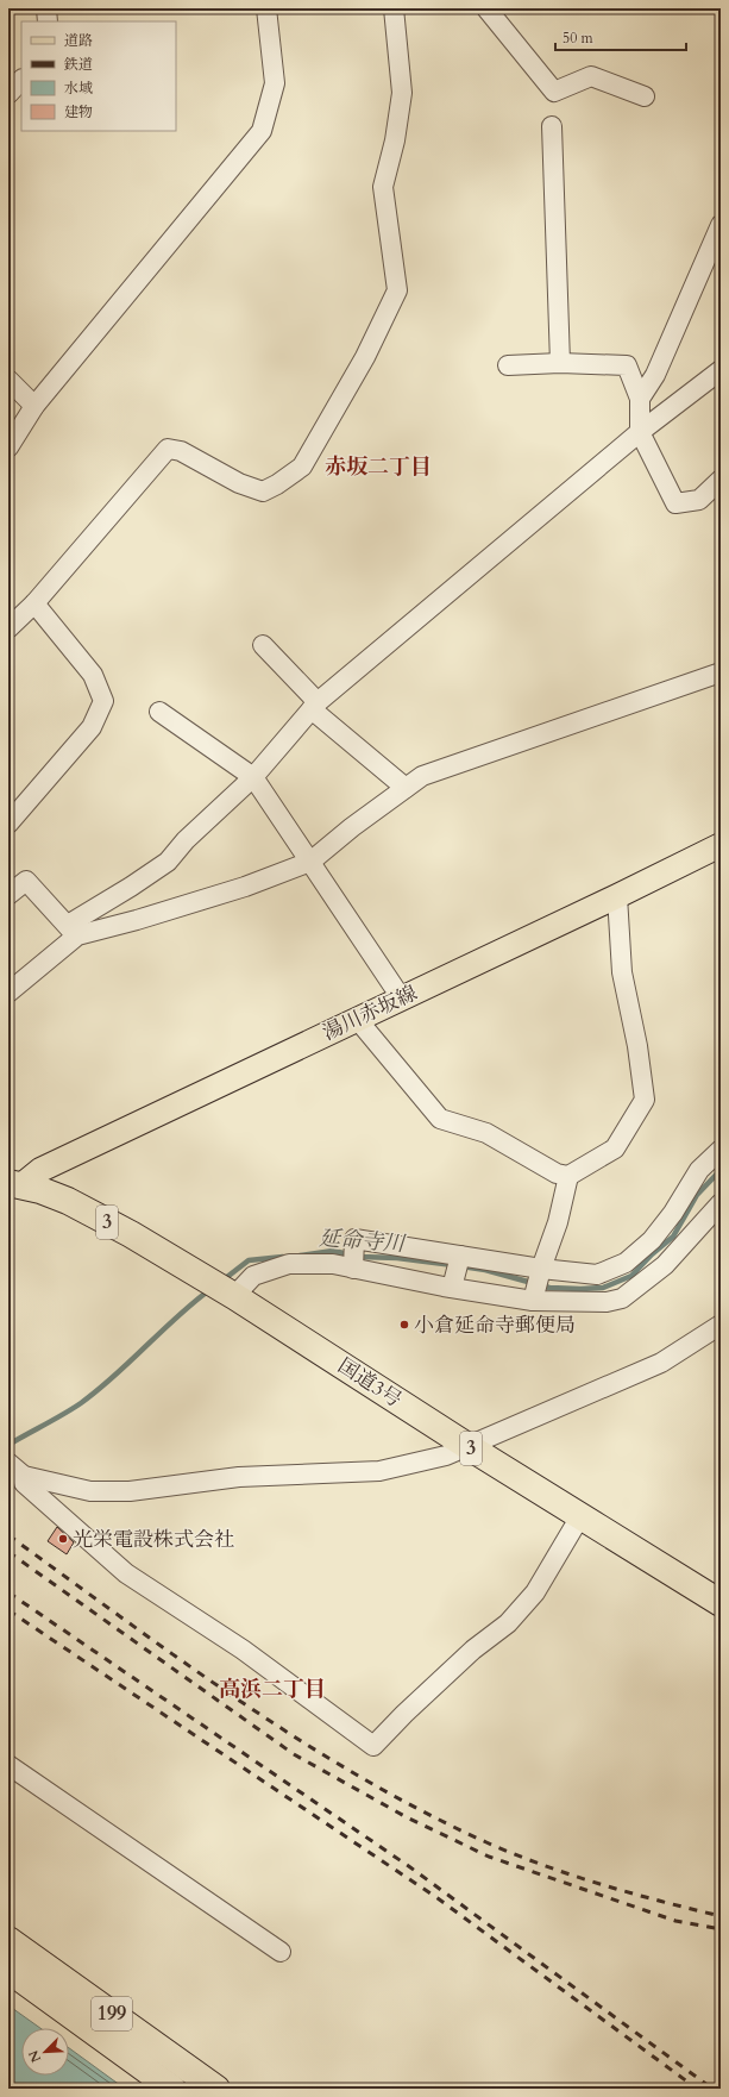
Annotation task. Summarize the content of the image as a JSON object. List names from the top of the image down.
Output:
{
  "streets": {
    "highway": ["3", "国道3号", "199"],
    "main road": ["湯川赤坂線"]
  },
  "crossings": [
    ["湯川赤坂線", "国道3号"]
  ],
  "districts": ["赤坂二丁目", "高浜二丁目"],
  "water": ["延命寺川"],
  "places": ["小倉延命寺郵便局", "光栄電設株式会社"],
  "legend": [
    "道路",
    "鉄道",
    "水域",
    "建物"
  ],
  "scale_bar": "50 m",
  "north": "bottom left"
}
